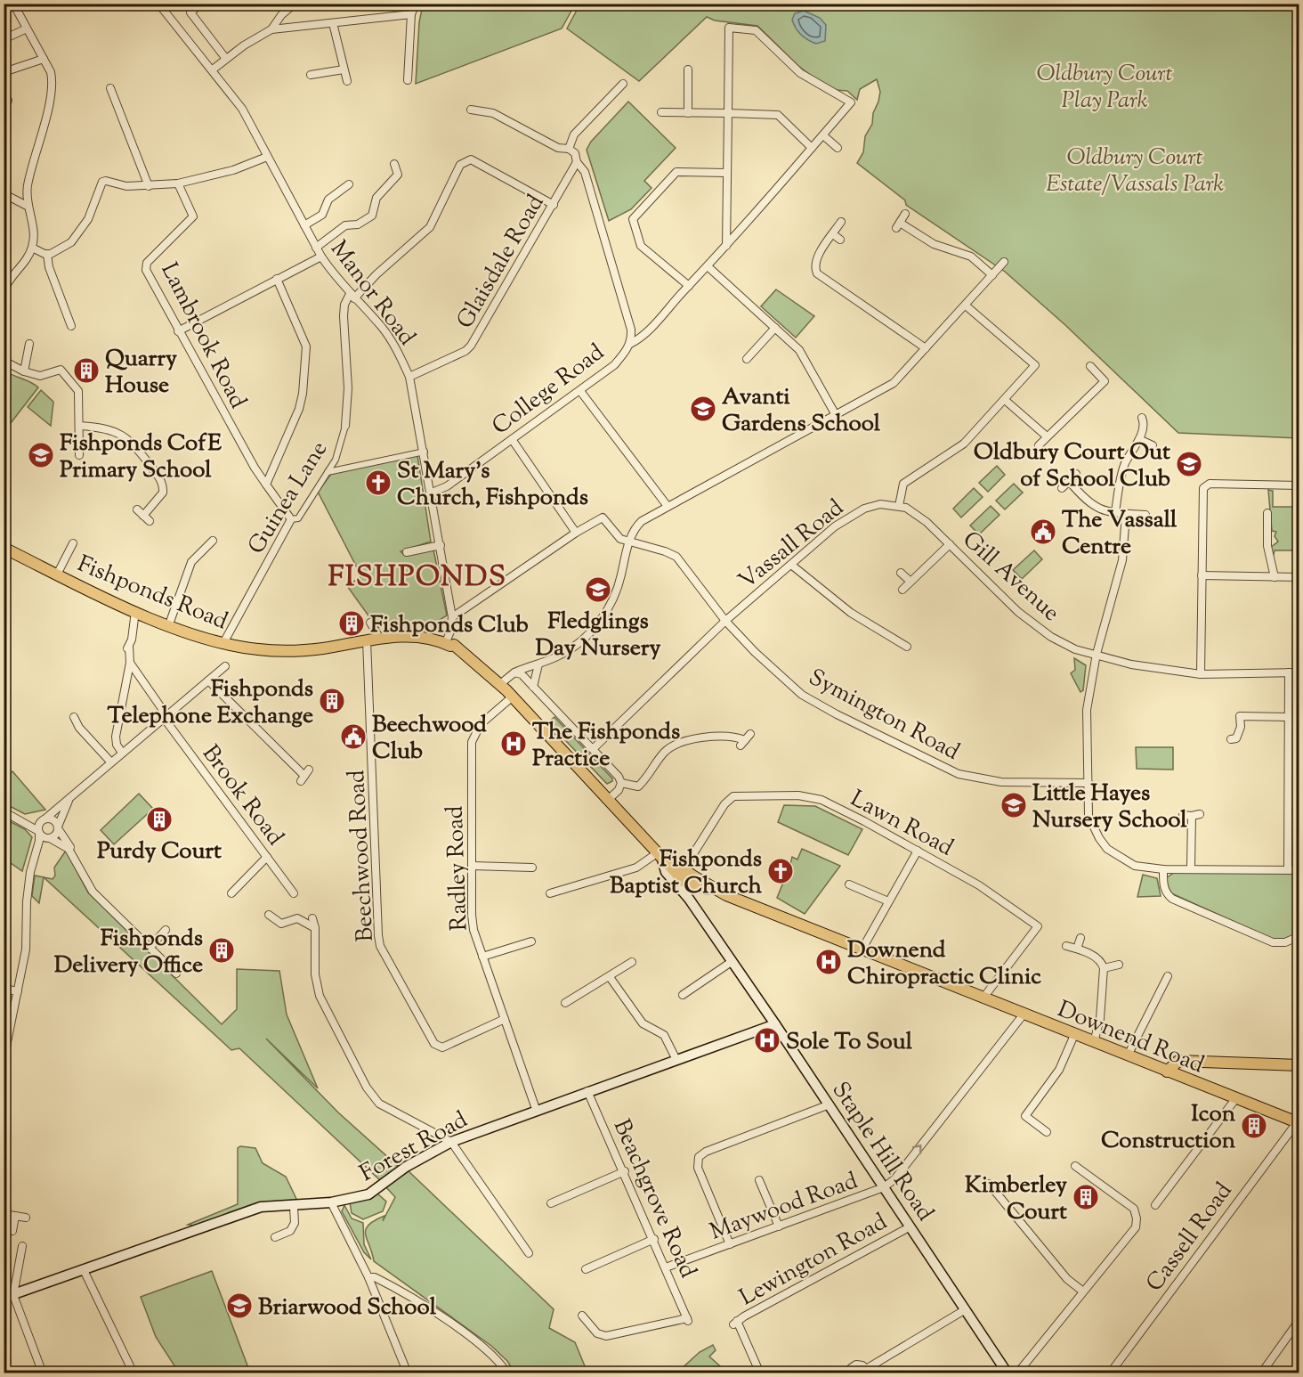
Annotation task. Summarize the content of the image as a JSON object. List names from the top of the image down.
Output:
{
  "streets": {
    "main road": [
      "Fishponds Road",
      "Downend Road",
      "Forest Road",
      "Staple Hill Road"
    ],
    "street": [
      "Glaisdale Road",
      "Manor Road",
      "Lambrook Road",
      "College Road",
      "Guinea Lane",
      "Vassall Road",
      "Gill Avenue",
      "Symington Road",
      "Brook Road",
      "Lawn Road",
      "Beechwood Road",
      "Radley Road",
      "Beachgrove Road",
      "Maywood Road",
      "Cassell Road",
      "Lewington Road"
    ]
  },
  "crossings": [
    ["Glaisdale Road", "Manor Road"],
    ["Glaisdale Road", "College Road"],
    ["Manor Road", "College Road"],
    ["Manor Road", "Fishponds Road"],
    ["Lambrook Road", "Guinea Lane"],
    ["Guinea Lane", "Fishponds Road"],
    ["Vassall Road", "Gill Avenue"],
    ["Vassall Road", "Symington Road"],
    ["Fishponds Road", "Lawn Road"],
    ["Fishponds Road", "Beechwood Road"],
    ["Fishponds Road", "Radley Road"],
    ["Fishponds Road", "Downend Road"],
    ["Fishponds Road", "Staple Hill Road"],
    ["Lawn Road", "Downend Road"],
    ["Beechwood Road", "Radley Road"],
    ["Radley Road", "Forest Road"],
    ["Downend Road", "Staple Hill Road"],
    ["Downend Road", "Cassell Road"],
    ["Forest Road", "Staple Hill Road"],
    ["Forest Road", "Beachgrove Road"],
    ["Staple Hill Road", "Maywood Road"],
    ["Staple Hill Road", "Lewington Road"],
    ["Beachgrove Road", "Maywood Road"]
  ],
  "districts": ["FISHPONDS"],
  "parks": ["Oldbury Court Play Park", "Oldbury Court Estate/Vassals Park"],
  "places": {
    "building": [
      "Quarry House",
      "Fishponds Club",
      "Fishponds Telephone Exchange",
      "Purdy Court",
      "Fishponds Delivery Office",
      "Icon Construction",
      "Kimberley Court"
    ],
    "school or university": [
      "Avanti Gardens School",
      "Fishponds CofE Primary School",
      "Oldbury Court Out of School Club",
      "Fledglings Day Nursery",
      "Little Hayes Nursery School",
      "Briarwood School"
    ],
    "church": ["St Mary's Church, Fishponds", "Fishponds Baptist Church"],
    "public building": ["The Vassall Centre", "Beechwood Club"],
    "hospital": ["The Fishponds Practice", "Downend Chiropractic Clinic", "Sole To Soul"]
  }
}
